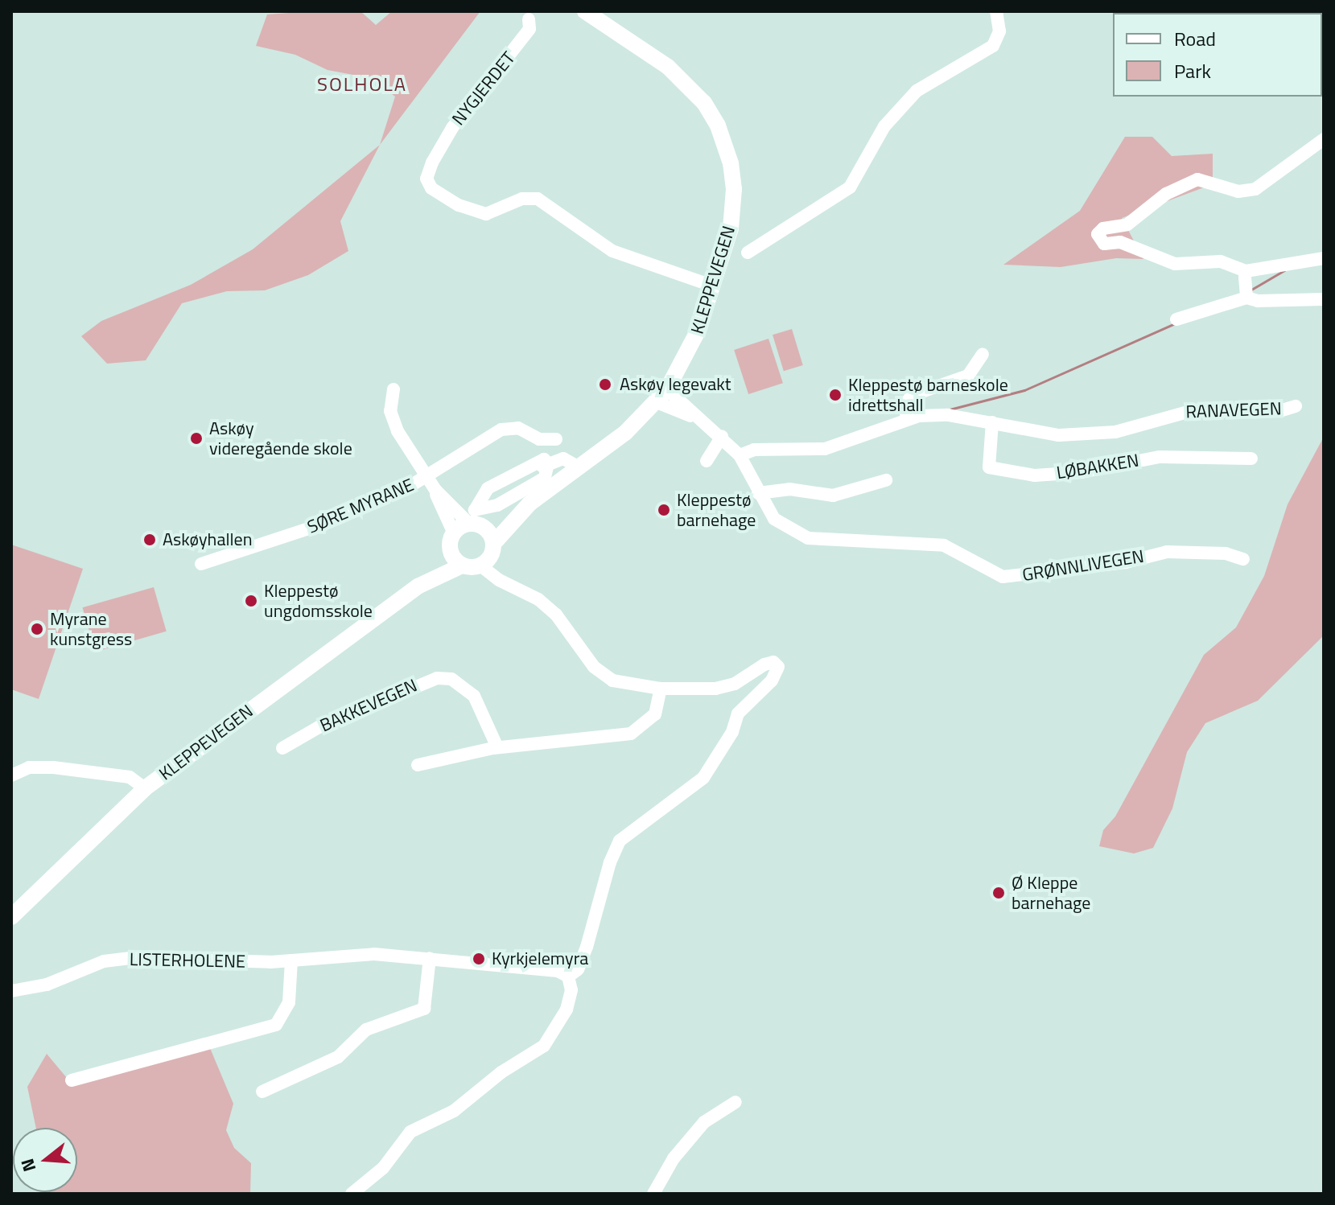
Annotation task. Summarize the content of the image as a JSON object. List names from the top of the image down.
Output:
{
  "streets": {
    "main road": ["KLEPPEVEGEN"],
    "street": [
      "NYGJERDET",
      "RANAVEGEN",
      "LØBAKKEN",
      "SØRE MYRANE",
      "GRØNNLIVEGEN",
      "BAKKEVEGEN",
      "LISTERHOLENE"
    ]
  },
  "crossings": [
    ["NYGJERDET", "KLEPPEVEGEN"],
    ["KLEPPEVEGEN", "GRØNNLIVEGEN"],
    ["RANAVEGEN", "LØBAKKEN"],
    ["RANAVEGEN", "GRØNNLIVEGEN"]
  ],
  "districts": ["SOLHOLA"],
  "places": [
    "Askøy legevakt",
    "Kleppestø barneskole idrettshall",
    "Askøy videregående skole",
    "Kleppestø barnehage",
    "Askøyhallen",
    "Kleppestø ungdomsskole",
    "Myrane kunstgress",
    "Ø Kleppe barnehage",
    "Kyrkjelemyra"
  ],
  "legend": ["Road", "Park"],
  "north": "left"
}
